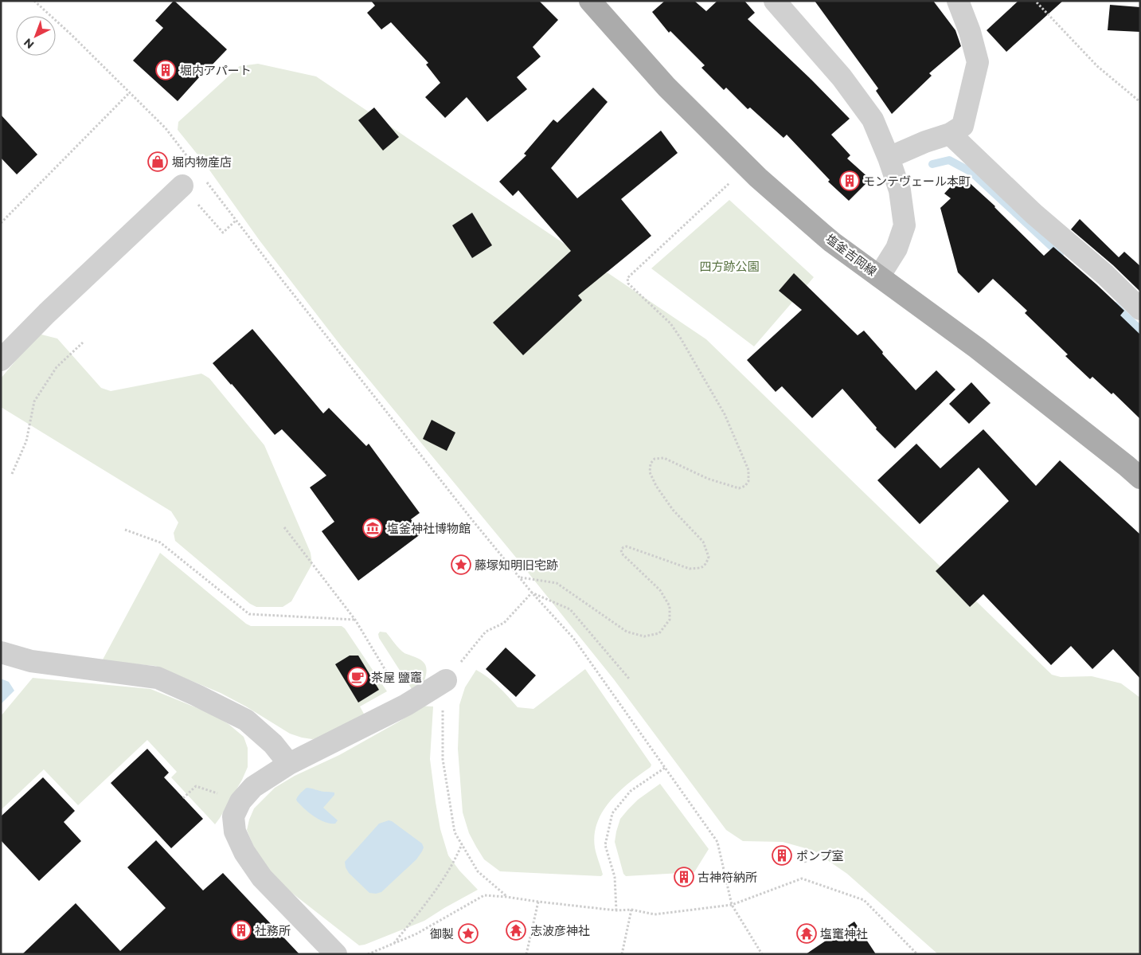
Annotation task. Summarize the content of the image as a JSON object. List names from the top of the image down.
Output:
{
  "streets": {
    "main road": ["塩釜吉岡線"]
  },
  "parks": ["四方跡公園"],
  "places": {
    "building": [
      "堀内アパート",
      "モンテヴェール本町",
      "ポンプ室",
      "古神符納所",
      "社務所"
    ],
    "shop": ["堀内物産店"],
    "museum": ["塩釜神社博物館"],
    "place": ["藤塚知明旧宅跡", "御製"],
    "cafe": ["茶屋 鹽竈"],
    "temple": ["志波彦神社", "塩竃神社"]
  },
  "north": "bottom left"
}
